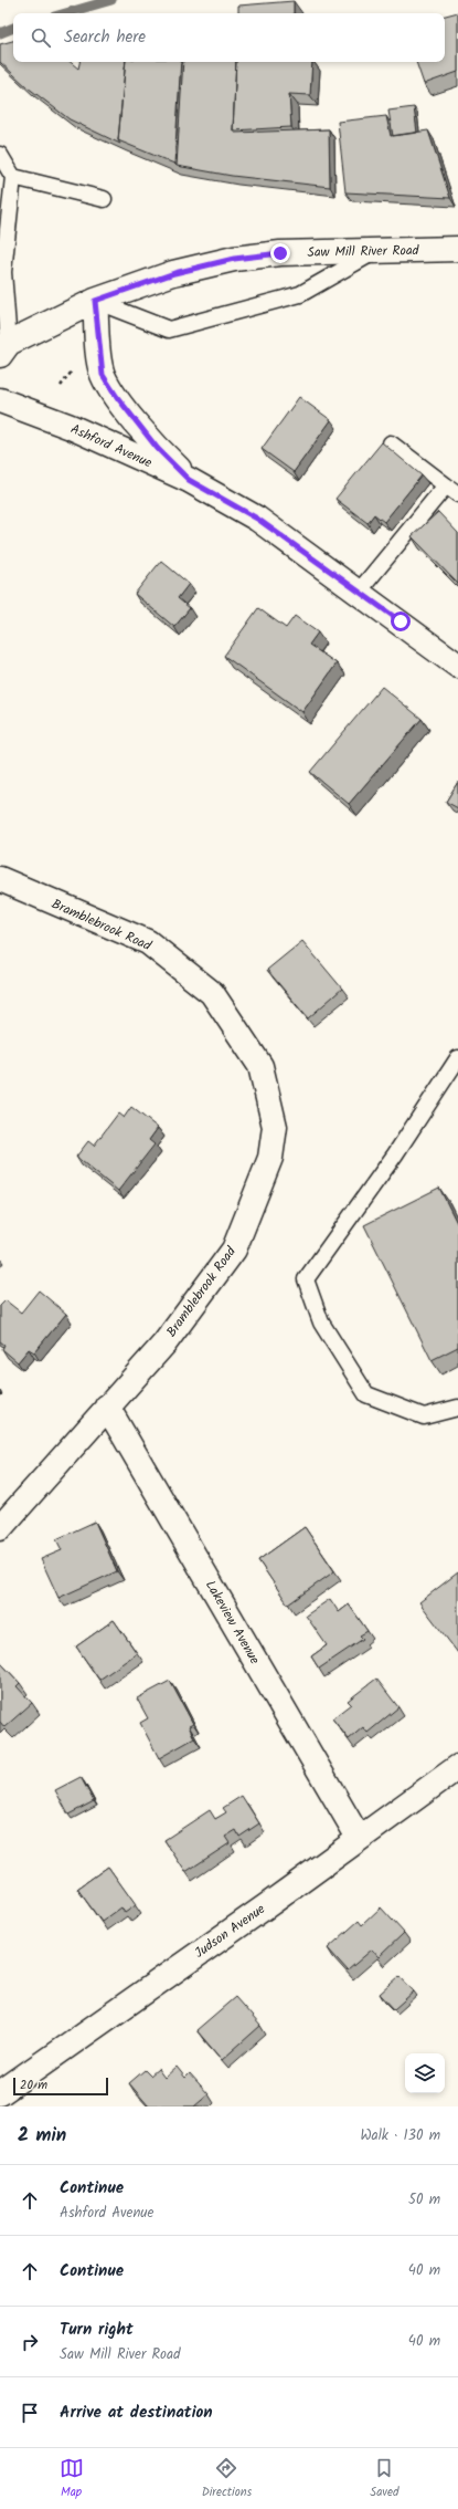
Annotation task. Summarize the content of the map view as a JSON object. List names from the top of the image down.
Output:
{
  "streets": {
    "street": [
      "Saw Mill River Road",
      "Ashford Avenue",
      "Bramblebrook Road",
      "Lakeview Avenue",
      "Judson Avenue"
    ]
  },
  "crossings": [
    ["Bramblebrook Road", "Lakeview Avenue"],
    ["Lakeview Avenue", "Judson Avenue"]
  ],
  "scale_bar": "20 m",
  "page": {
    "search": "Search here",
    "scale": "20 m",
    "heading": ["2 min", "Walk · 130 m"],
    "list": [
      ["Continue", "Ashford Avenue", "50 m"],
      ["Continue", "40 m"],
      ["Turn right", "Saw Mill River Road", "40 m"],
      "Arrive at destination"
    ],
    "nav": ["Map", "Directions", "Saved"]
  }
}
